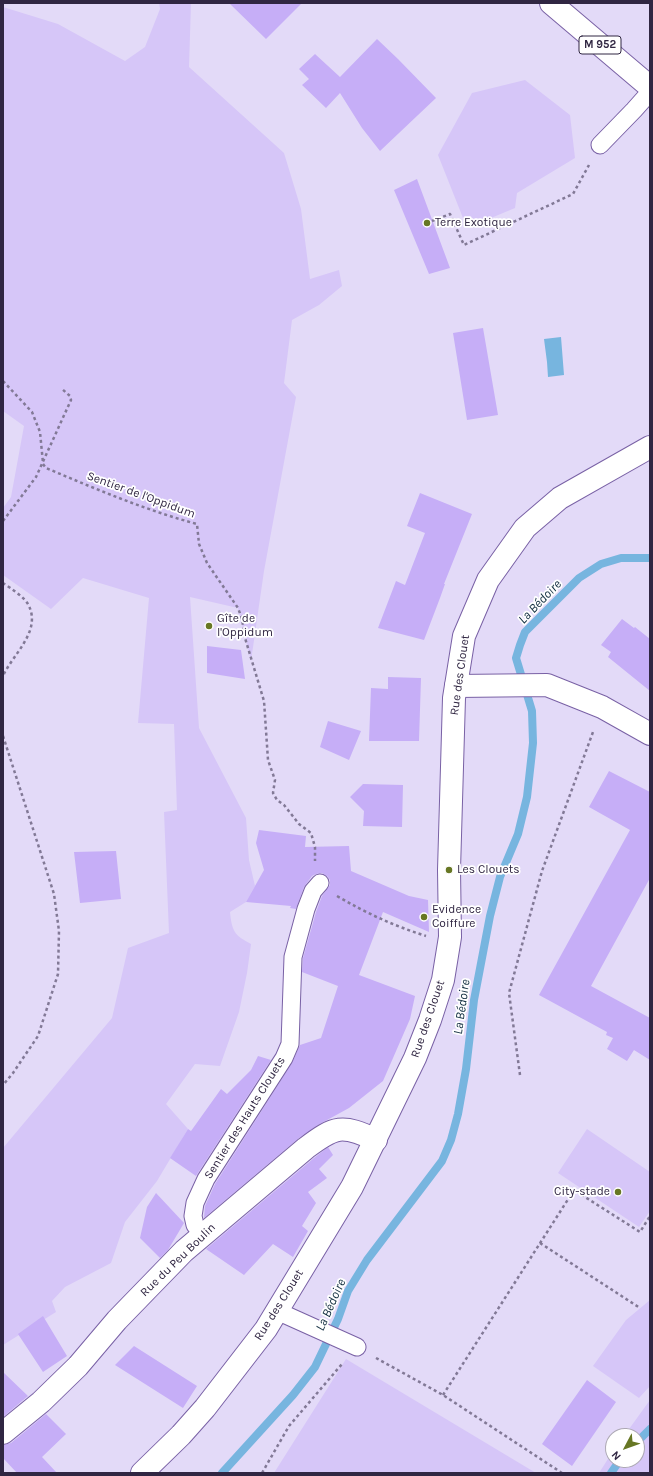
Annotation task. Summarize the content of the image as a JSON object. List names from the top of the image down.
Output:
{
  "streets": {
    "street": ["M 952", "Rue des Clouet", "Rue du Peu Boulin"],
    "lane": ["Sentier des Hauts Clouets"],
    "path": ["Sentier de l'Oppidum"]
  },
  "crossings": [
    ["Sentier de l'Oppidum", "Sentier des Hauts Clouets"],
    ["Rue des Clouet", "Rue du Peu Boulin"],
    ["Sentier des Hauts Clouets", "Rue du Peu Boulin"]
  ],
  "water": ["La Bédoire"],
  "places": [
    "Terre Exotique",
    "Gîte de l'Oppidum",
    "Les Clouets",
    "Evidence Coiffure",
    "City-stade"
  ],
  "north": "bottom left"
}
